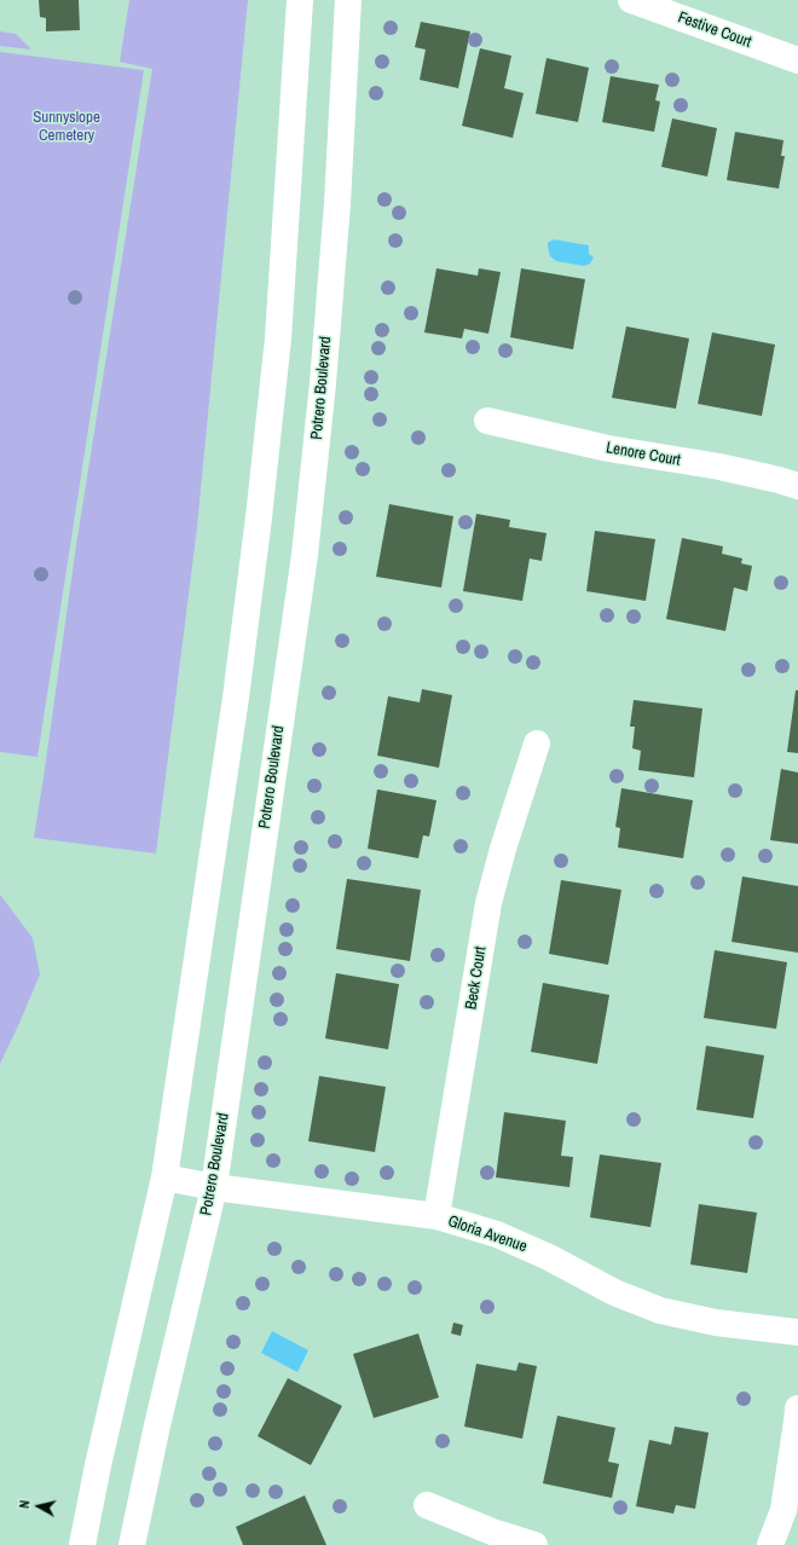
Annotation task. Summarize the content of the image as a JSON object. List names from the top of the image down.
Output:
{
  "streets": {
    "street": [
      "Festive Court",
      "Potrero Boulevard",
      "Lenore Court",
      "Beck Court",
      "Gloria Avenue"
    ]
  },
  "crossings": [
    ["Potrero Boulevard", "Gloria Avenue"],
    ["Beck Court", "Gloria Avenue"]
  ],
  "parks": ["Sunnyslope Cemetery"],
  "north": "left"
}
